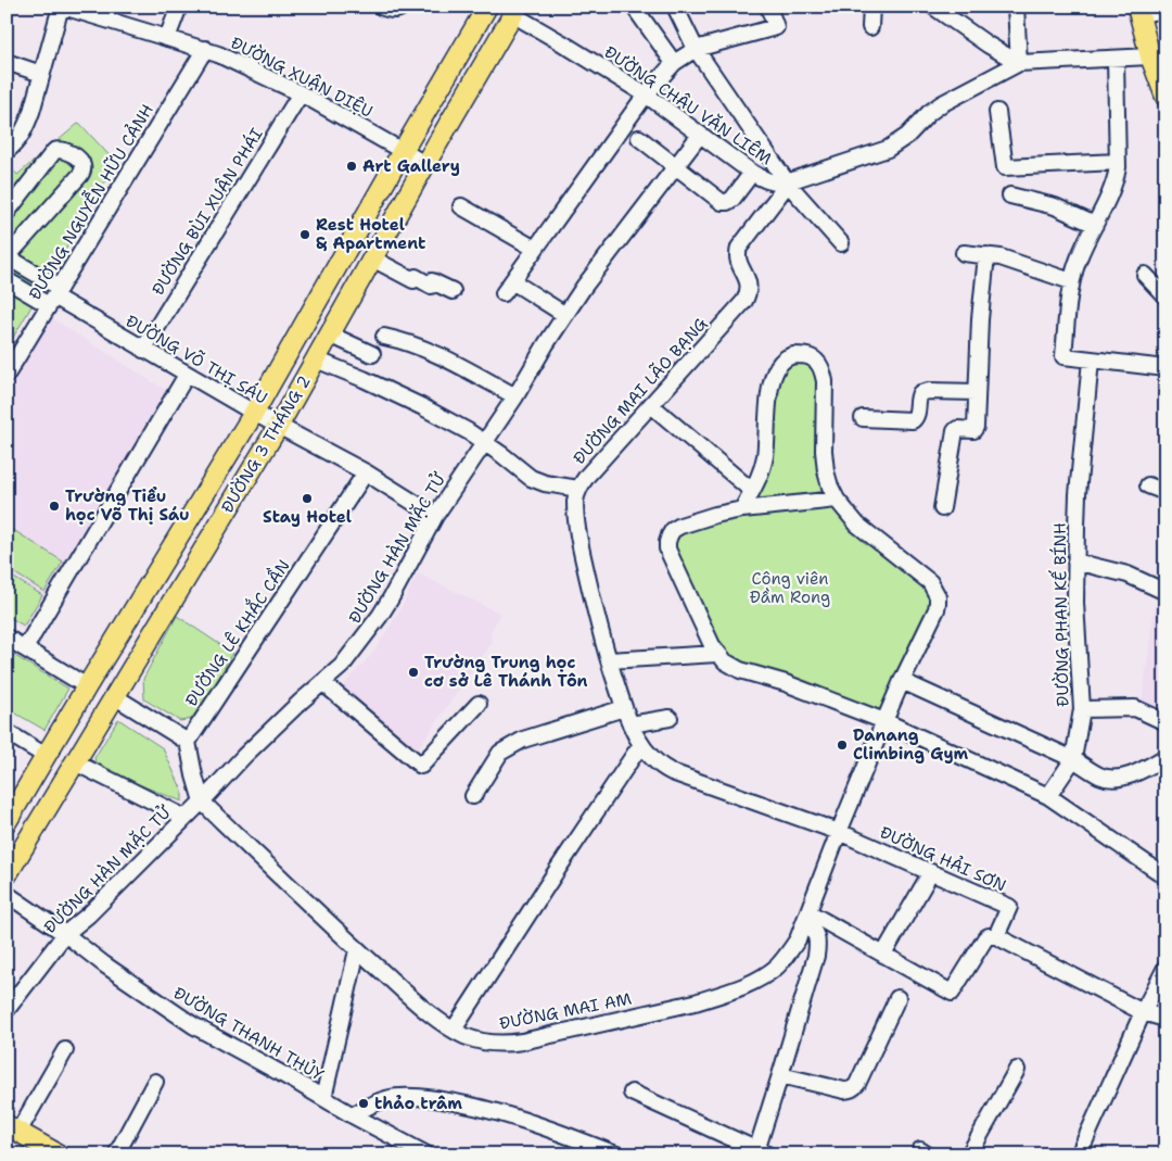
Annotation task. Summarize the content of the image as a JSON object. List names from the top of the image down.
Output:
{
  "streets": {
    "main road": ["ĐƯỜNG 3 THÁNG 2"],
    "street": [
      "ĐƯỜNG XUÂN DIỆU",
      "ĐƯỜNG CHÂU VĂN LIÊM",
      "ĐƯỜNG NGUYỄN HỮU CẢNH",
      "ĐƯỜNG BÙI XUÂN PHÁI",
      "ĐƯỜNG VÕ THỊ SÁU",
      "ĐƯỜNG MAI LÃO BẠNG",
      "ĐƯỜNG HÀN MẶC TỬ",
      "ĐƯỜNG PHAN KẾ BÍNH",
      "ĐƯỜNG LÊ KHẮC CẦN",
      "ĐƯỜNG HẢI SƠN",
      "ĐƯỜNG MAI AM",
      "ĐƯỜNG THANH THỦY"
    ]
  },
  "crossings": [
    ["ĐƯỜNG XUÂN DIỆU", "ĐƯỜNG NGUYỄN HỮU CẢNH"],
    ["ĐƯỜNG XUÂN DIỆU", "ĐƯỜNG BÙI XUÂN PHÁI"],
    ["ĐƯỜNG XUÂN DIỆU", "ĐƯỜNG 3 THÁNG 2"],
    ["ĐƯỜNG CHÂU VĂN LIÊM", "ĐƯỜNG MAI LÃO BẠNG"],
    ["ĐƯỜNG CHÂU VĂN LIÊM", "ĐƯỜNG 3 THÁNG 2"],
    ["ĐƯỜNG CHÂU VĂN LIÊM", "ĐƯỜNG HÀN MẶC TỬ"],
    ["ĐƯỜNG NGUYỄN HỮU CẢNH", "ĐƯỜNG VÕ THỊ SÁU"],
    ["ĐƯỜNG BÙI XUÂN PHÁI", "ĐƯỜNG VÕ THỊ SÁU"],
    ["ĐƯỜNG VÕ THỊ SÁU", "ĐƯỜNG 3 THÁNG 2"],
    ["ĐƯỜNG VÕ THỊ SÁU", "ĐƯỜNG HÀN MẶC TỬ"],
    ["ĐƯỜNG VÕ THỊ SÁU", "ĐƯỜNG LÊ KHẮC CẦN"],
    ["ĐƯỜNG MAI LÃO BẠNG", "ĐƯỜNG HẢI SƠN"],
    ["ĐƯỜNG MAI LÃO BẠNG", "ĐƯỜNG MAI AM"],
    ["ĐƯỜNG HÀN MẶC TỬ", "ĐƯỜNG MAI AM"],
    ["ĐƯỜNG HÀN MẶC TỬ", "ĐƯỜNG THANH THỦY"],
    ["ĐƯỜNG LÊ KHẮC CẦN", "ĐƯỜNG MAI AM"],
    ["ĐƯỜNG HẢI SƠN", "ĐƯỜNG MAI AM"]
  ],
  "parks": ["Công viên Đầm Rong"],
  "places": [
    "Art Gallery",
    "Rest Hotel & Apartment",
    "Stay Hotel",
    "Trường Tiểu học Võ Thị Sáu",
    "Trường Trung học cơ sở Lê Thánh Tôn",
    "Danang Climbing Gym",
    "thảo trâm"
  ]
}
